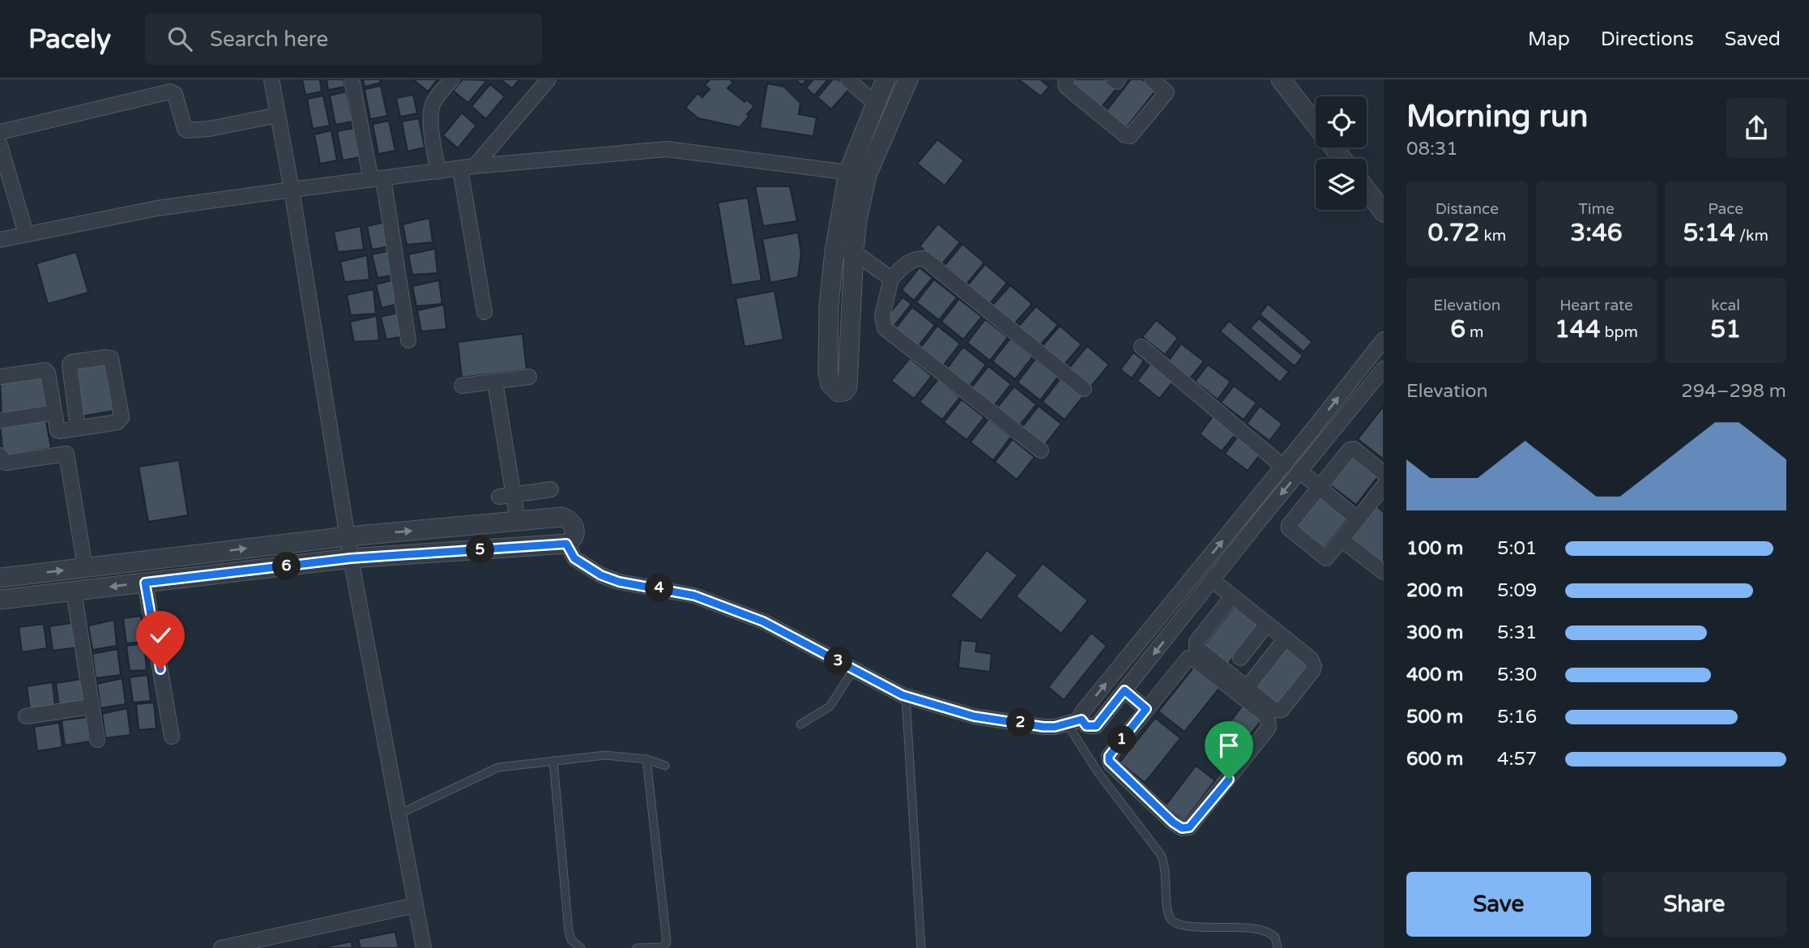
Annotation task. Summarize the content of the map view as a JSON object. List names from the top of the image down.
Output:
{
  "page": {
    "header": "Pacely",
    "search": "Search here",
    "nav": ["Map", "Directions", "Saved"],
    "heading": ["Morning run", "08:31"],
    "stats": [
      ["Distance", "0.72 km"],
      ["Time", "3:46"],
      ["Pace", "5:14 /km"],
      ["Elevation", "6 m"],
      ["Heart rate", "144 bpm"],
      ["kcal", "51"]
    ],
    "chart": ["Elevation", "294–298 m"],
    "list": [
      {
        "name": "100 m",
        "note": "5:01"
      },
      {
        "name": "200 m",
        "note": "5:09"
      },
      {
        "name": "300 m",
        "note": "5:31"
      },
      {
        "name": "400 m",
        "note": "5:30"
      },
      {
        "name": "500 m",
        "note": "5:16"
      },
      {
        "name": "600 m",
        "note": "4:57"
      }
    ],
    "pins": [
      "5",
      "6",
      "4",
      "3",
      "2",
      "1"
    ],
    "buttons": ["Save", "Share"]
  }
}
